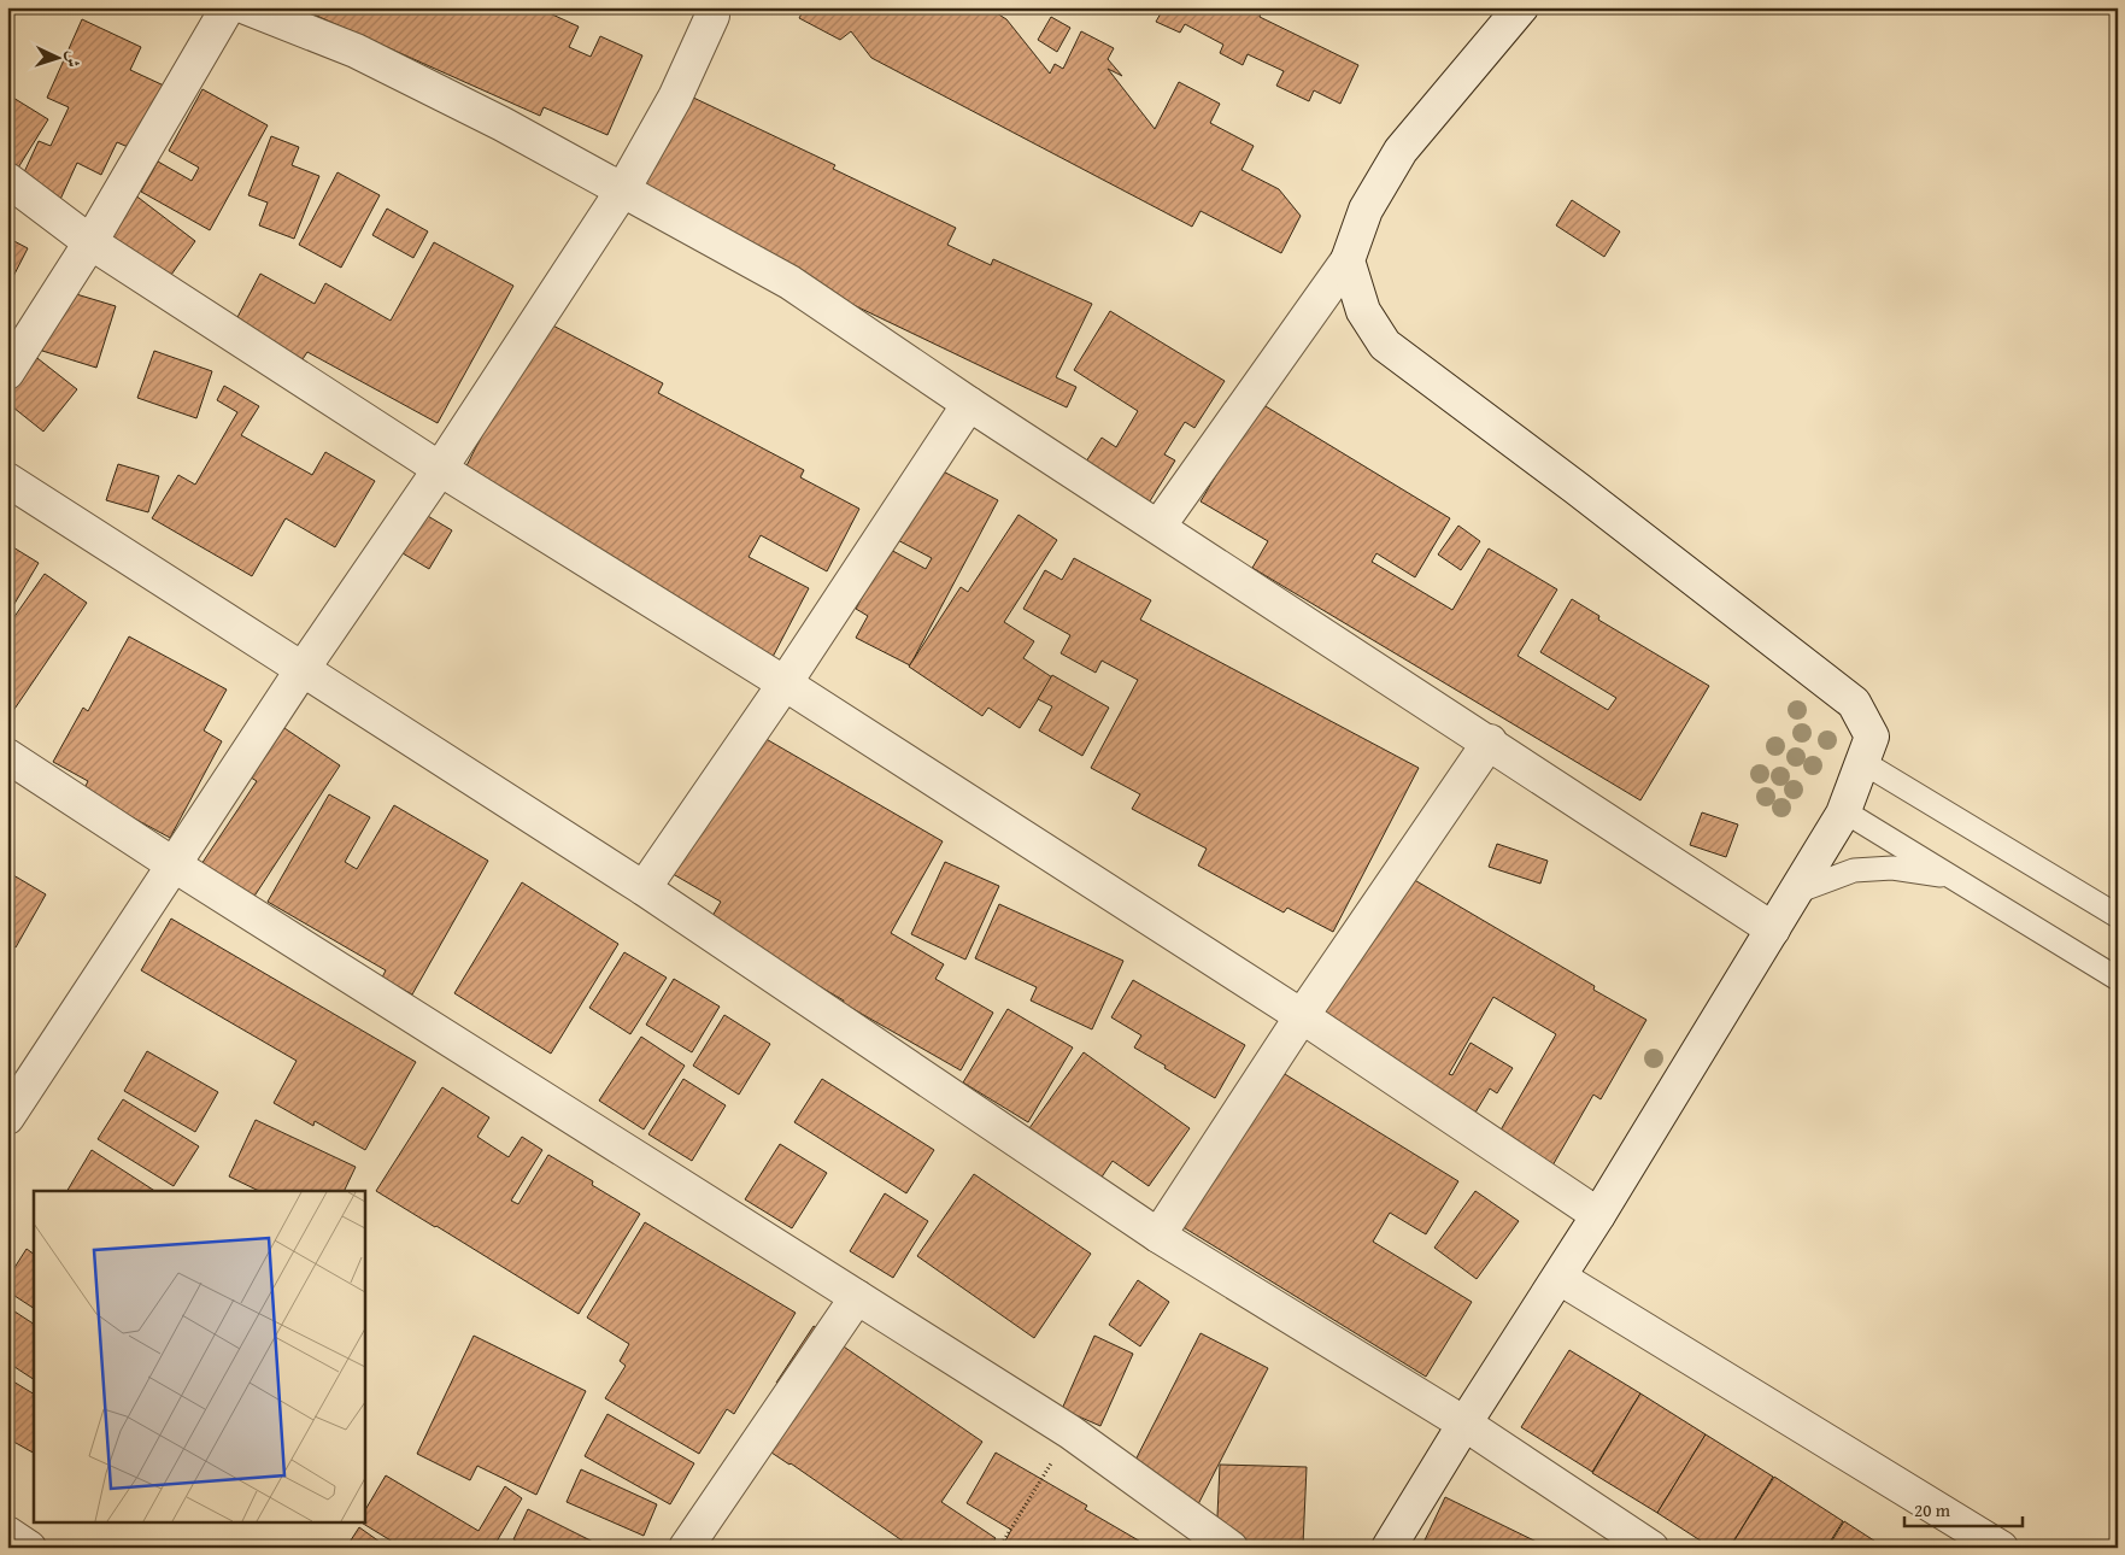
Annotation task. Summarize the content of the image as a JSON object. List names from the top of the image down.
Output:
{
  "scale_bar": "20 m",
  "north": "right"
}
